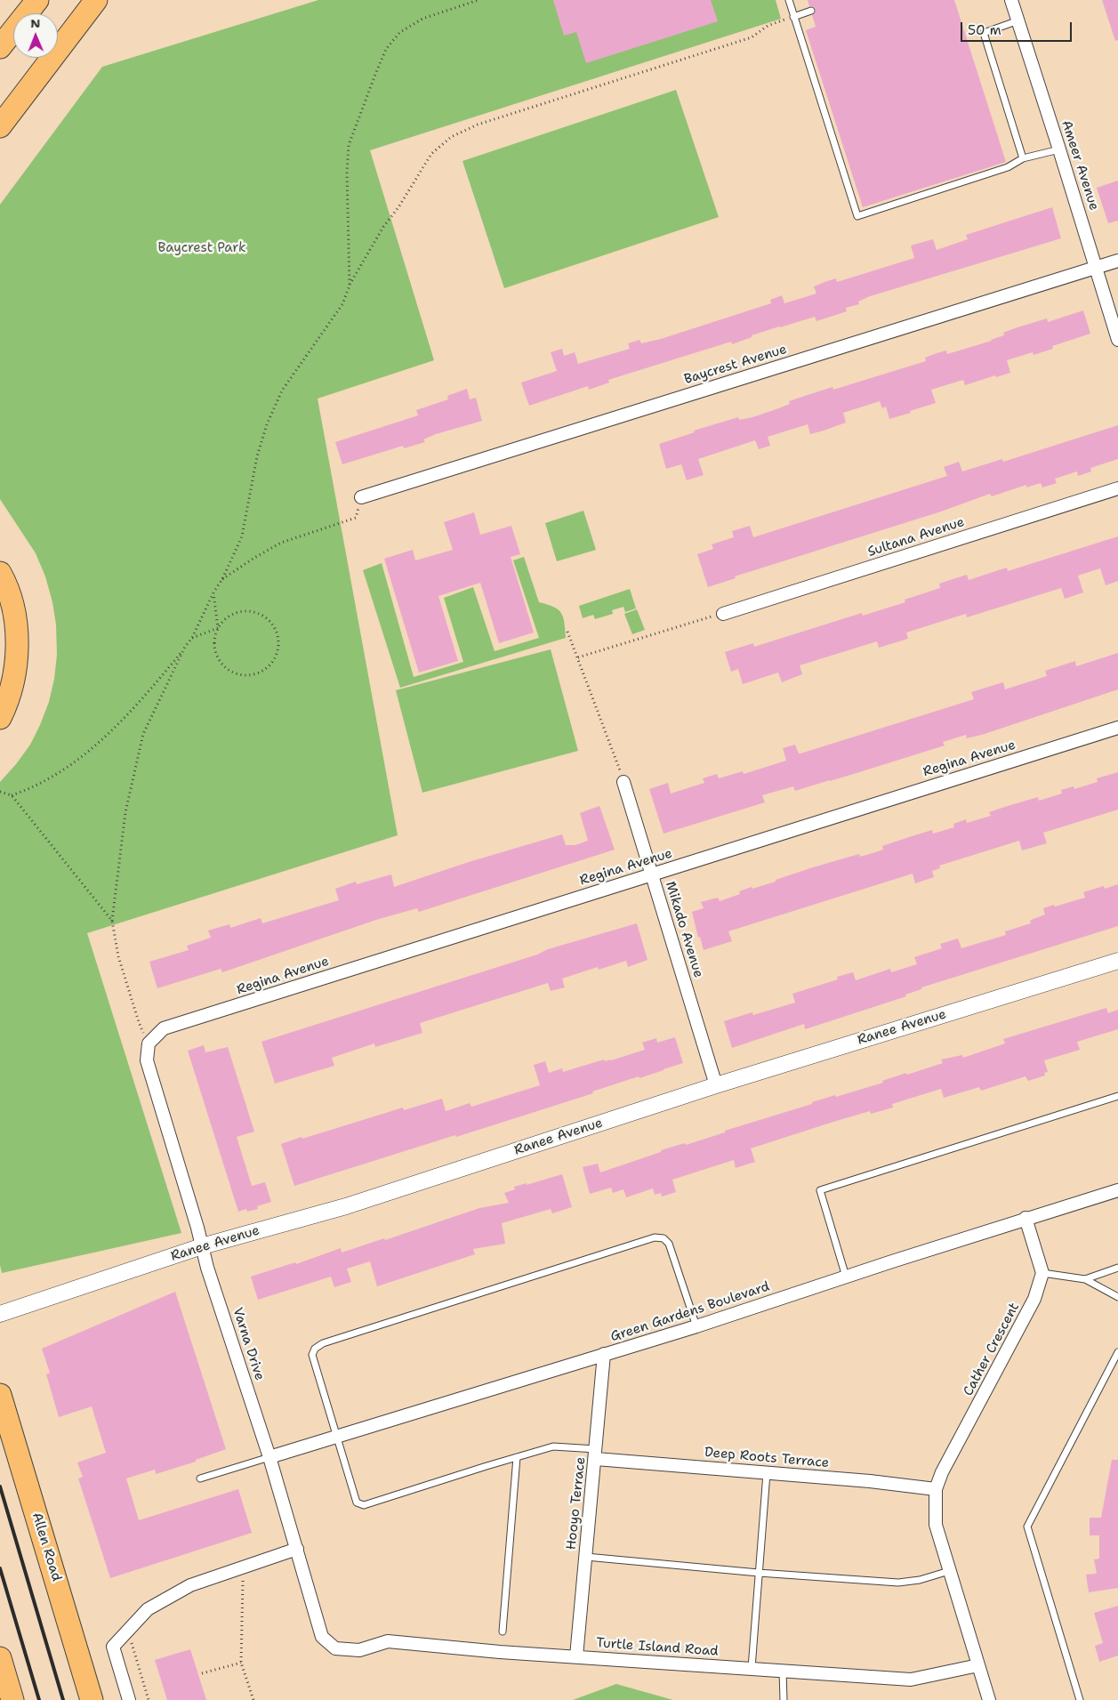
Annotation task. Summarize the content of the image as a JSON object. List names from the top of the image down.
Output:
{
  "streets": {
    "highway": ["Allen Road"],
    "street": [
      "Ameer Avenue",
      "Baycrest Avenue",
      "Sultana Avenue",
      "Regina Avenue",
      "Mikado Avenue",
      "Ranee Avenue",
      "Green Gardens Boulevard",
      "Varna Drive",
      "Cather Crescent",
      "Deep Roots Terrace",
      "Hooyo Terrace",
      "Turtle Island Road"
    ]
  },
  "crossings": [
    ["Ameer Avenue", "Baycrest Avenue"],
    ["Regina Avenue", "Mikado Avenue"],
    ["Regina Avenue", "Varna Drive"],
    ["Mikado Avenue", "Ranee Avenue"],
    ["Ranee Avenue", "Varna Drive"],
    ["Green Gardens Boulevard", "Varna Drive"],
    ["Green Gardens Boulevard", "Hooyo Terrace"],
    ["Varna Drive", "Turtle Island Road"],
    ["Cather Crescent", "Deep Roots Terrace"],
    ["Deep Roots Terrace", "Hooyo Terrace"],
    ["Hooyo Terrace", "Turtle Island Road"]
  ],
  "parks": ["Baycrest Park"],
  "scale_bar": "50 m",
  "north": "top"
}
